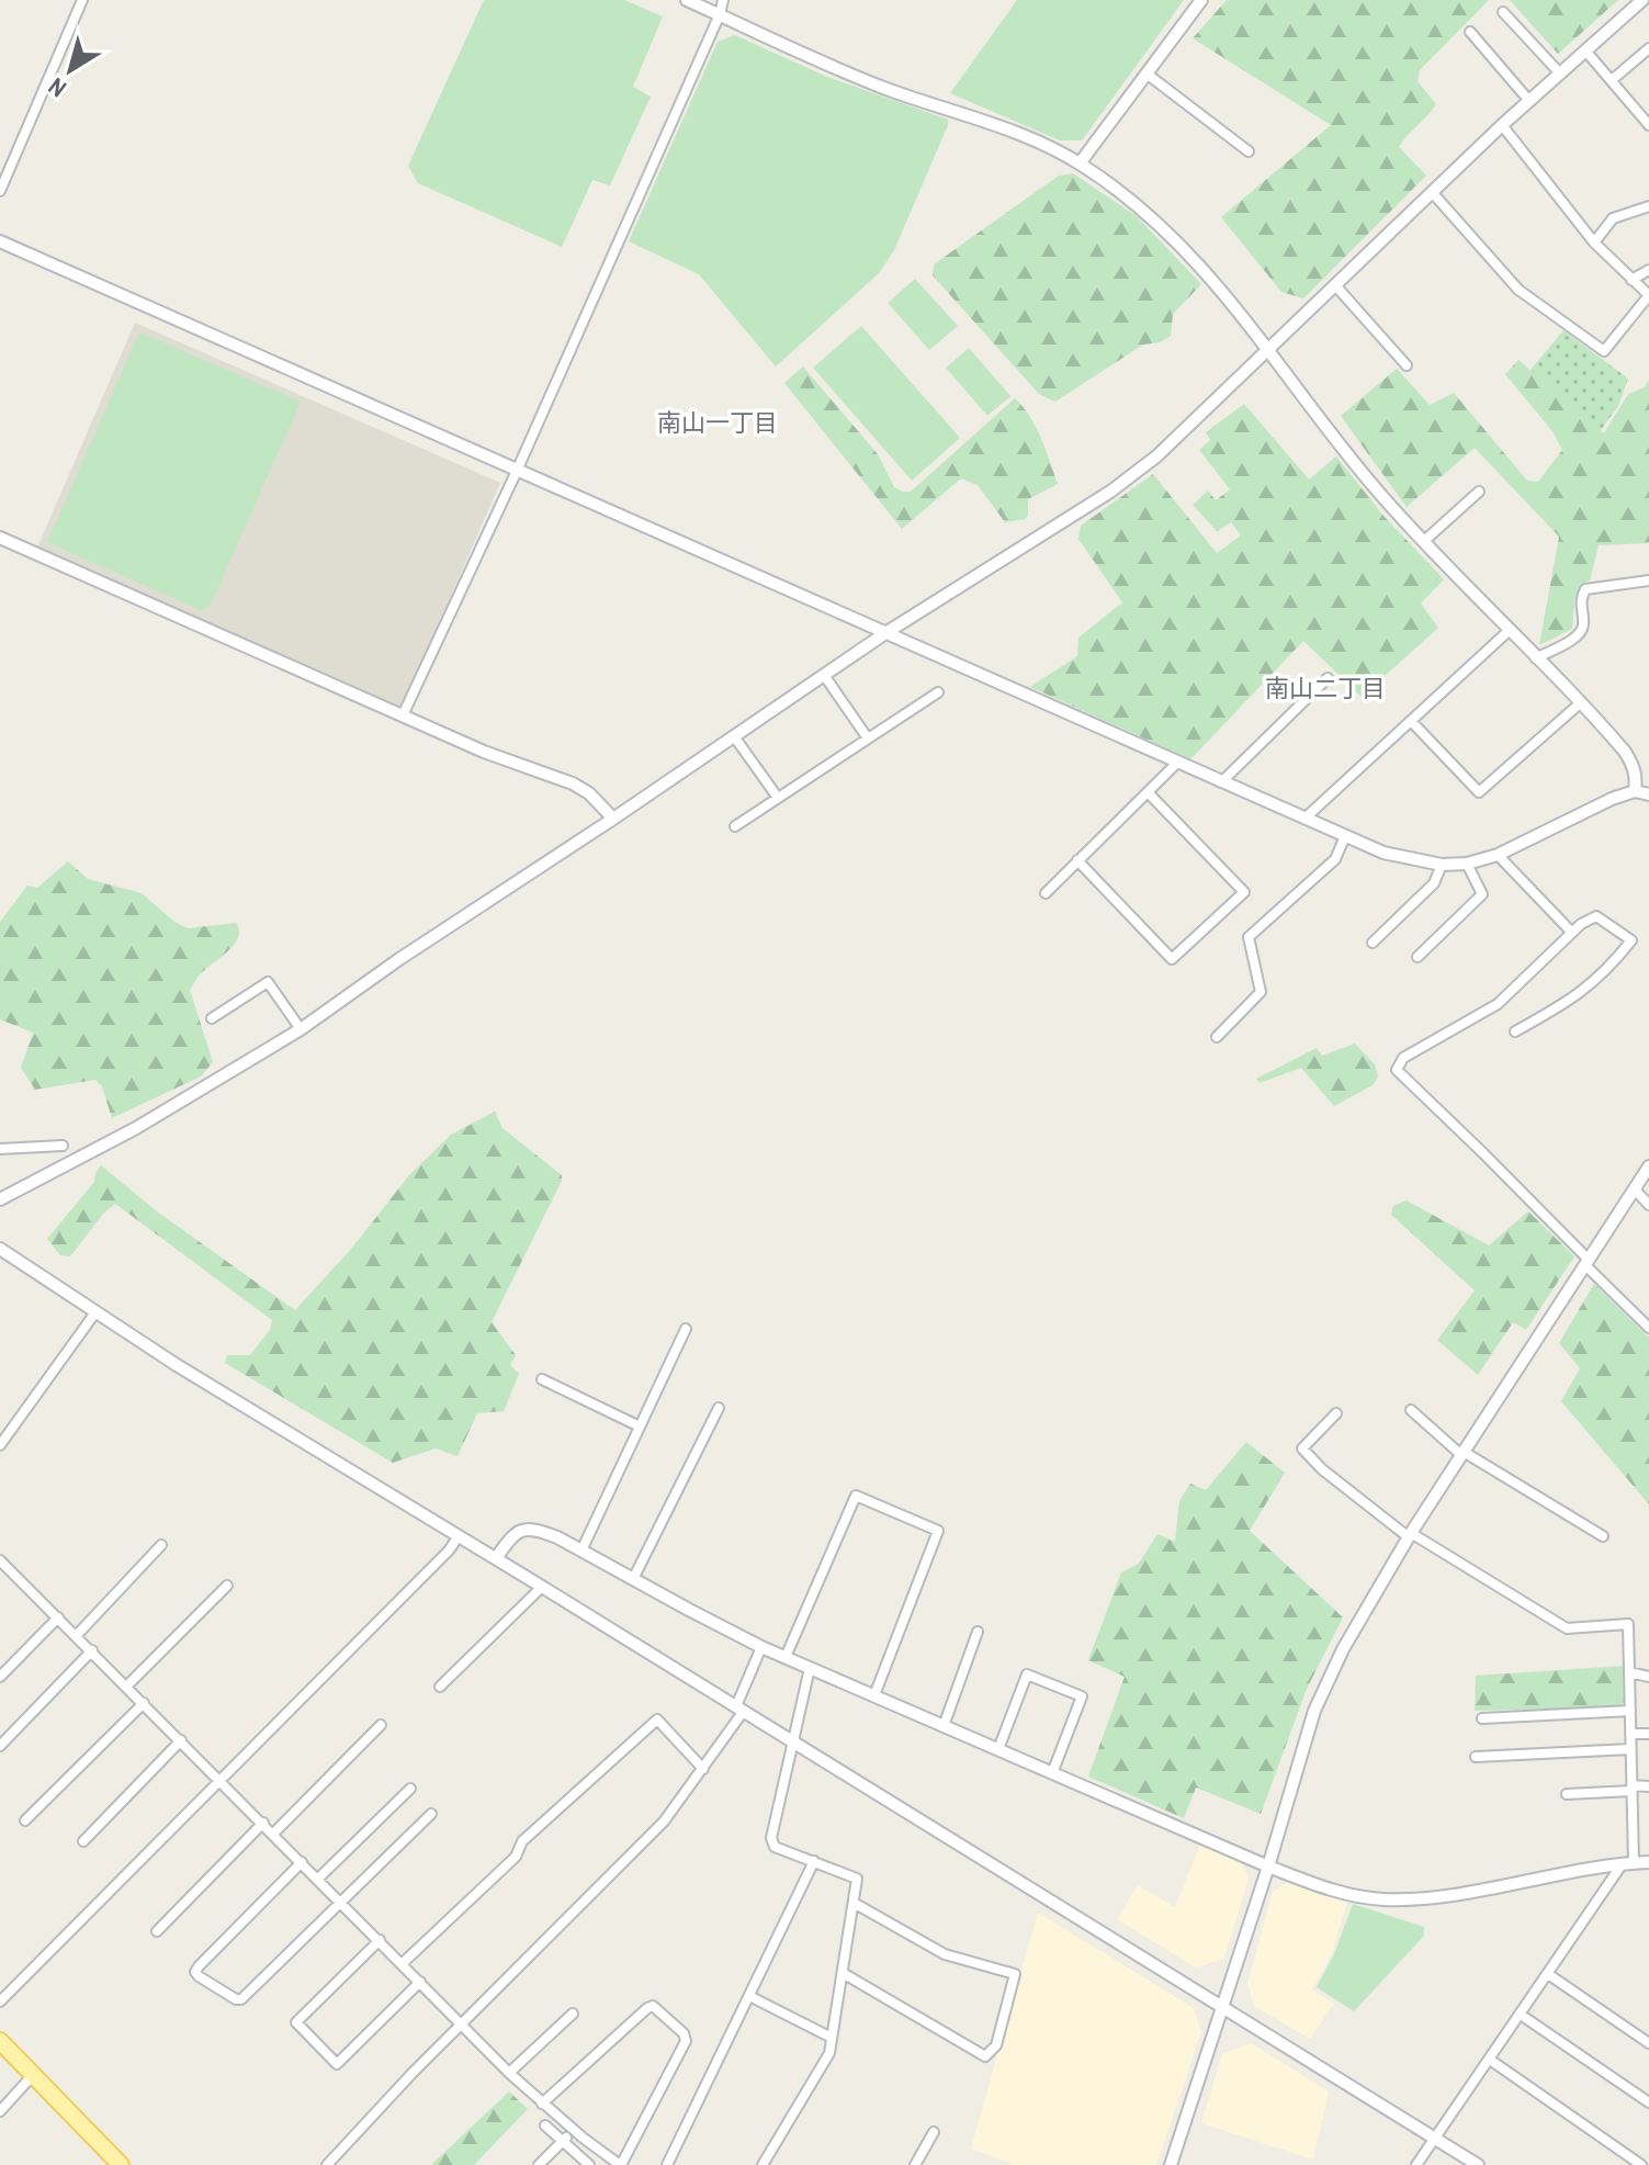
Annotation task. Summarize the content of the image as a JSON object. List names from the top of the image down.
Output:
{
  "districts": ["南山一丁目", "南山二丁目"],
  "north": "bottom left"
}
